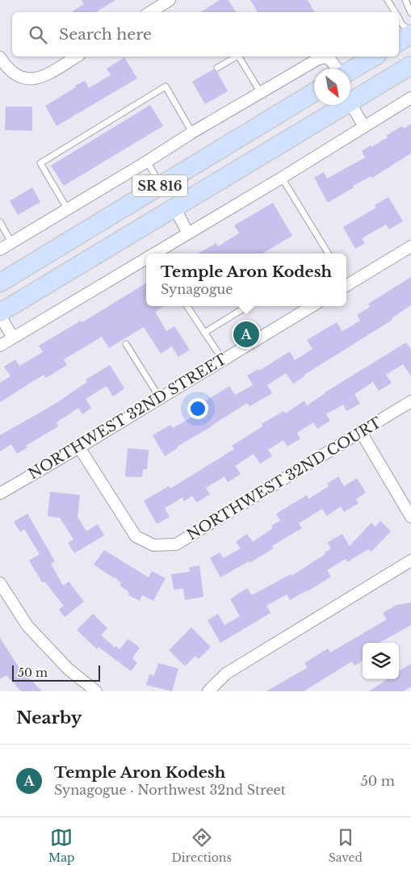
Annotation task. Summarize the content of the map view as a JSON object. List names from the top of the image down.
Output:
{
  "streets": {
    "main road": ["SR 816"],
    "street": ["NORTHWEST 32ND STREET", "NORTHWEST 32ND COURT"]
  },
  "crossings": [
    ["NORTHWEST 32ND STREET", "NORTHWEST 32ND COURT"]
  ],
  "scale_bar": "50 m",
  "north": "bottom right",
  "page": {
    "search": "Search here",
    "popup": ["Temple Aron Kodesh", "Synagogue"],
    "pins": "A",
    "scale": "50 m",
    "heading": "Nearby",
    "list": [
      {
        "mark": "A",
        "name": "Temple Aron Kodesh",
        "note": "Synagogue · Northwest 32nd Street",
        "value": "50 m"
      }
    ],
    "nav": ["Map", "Directions", "Saved"]
  }
}
